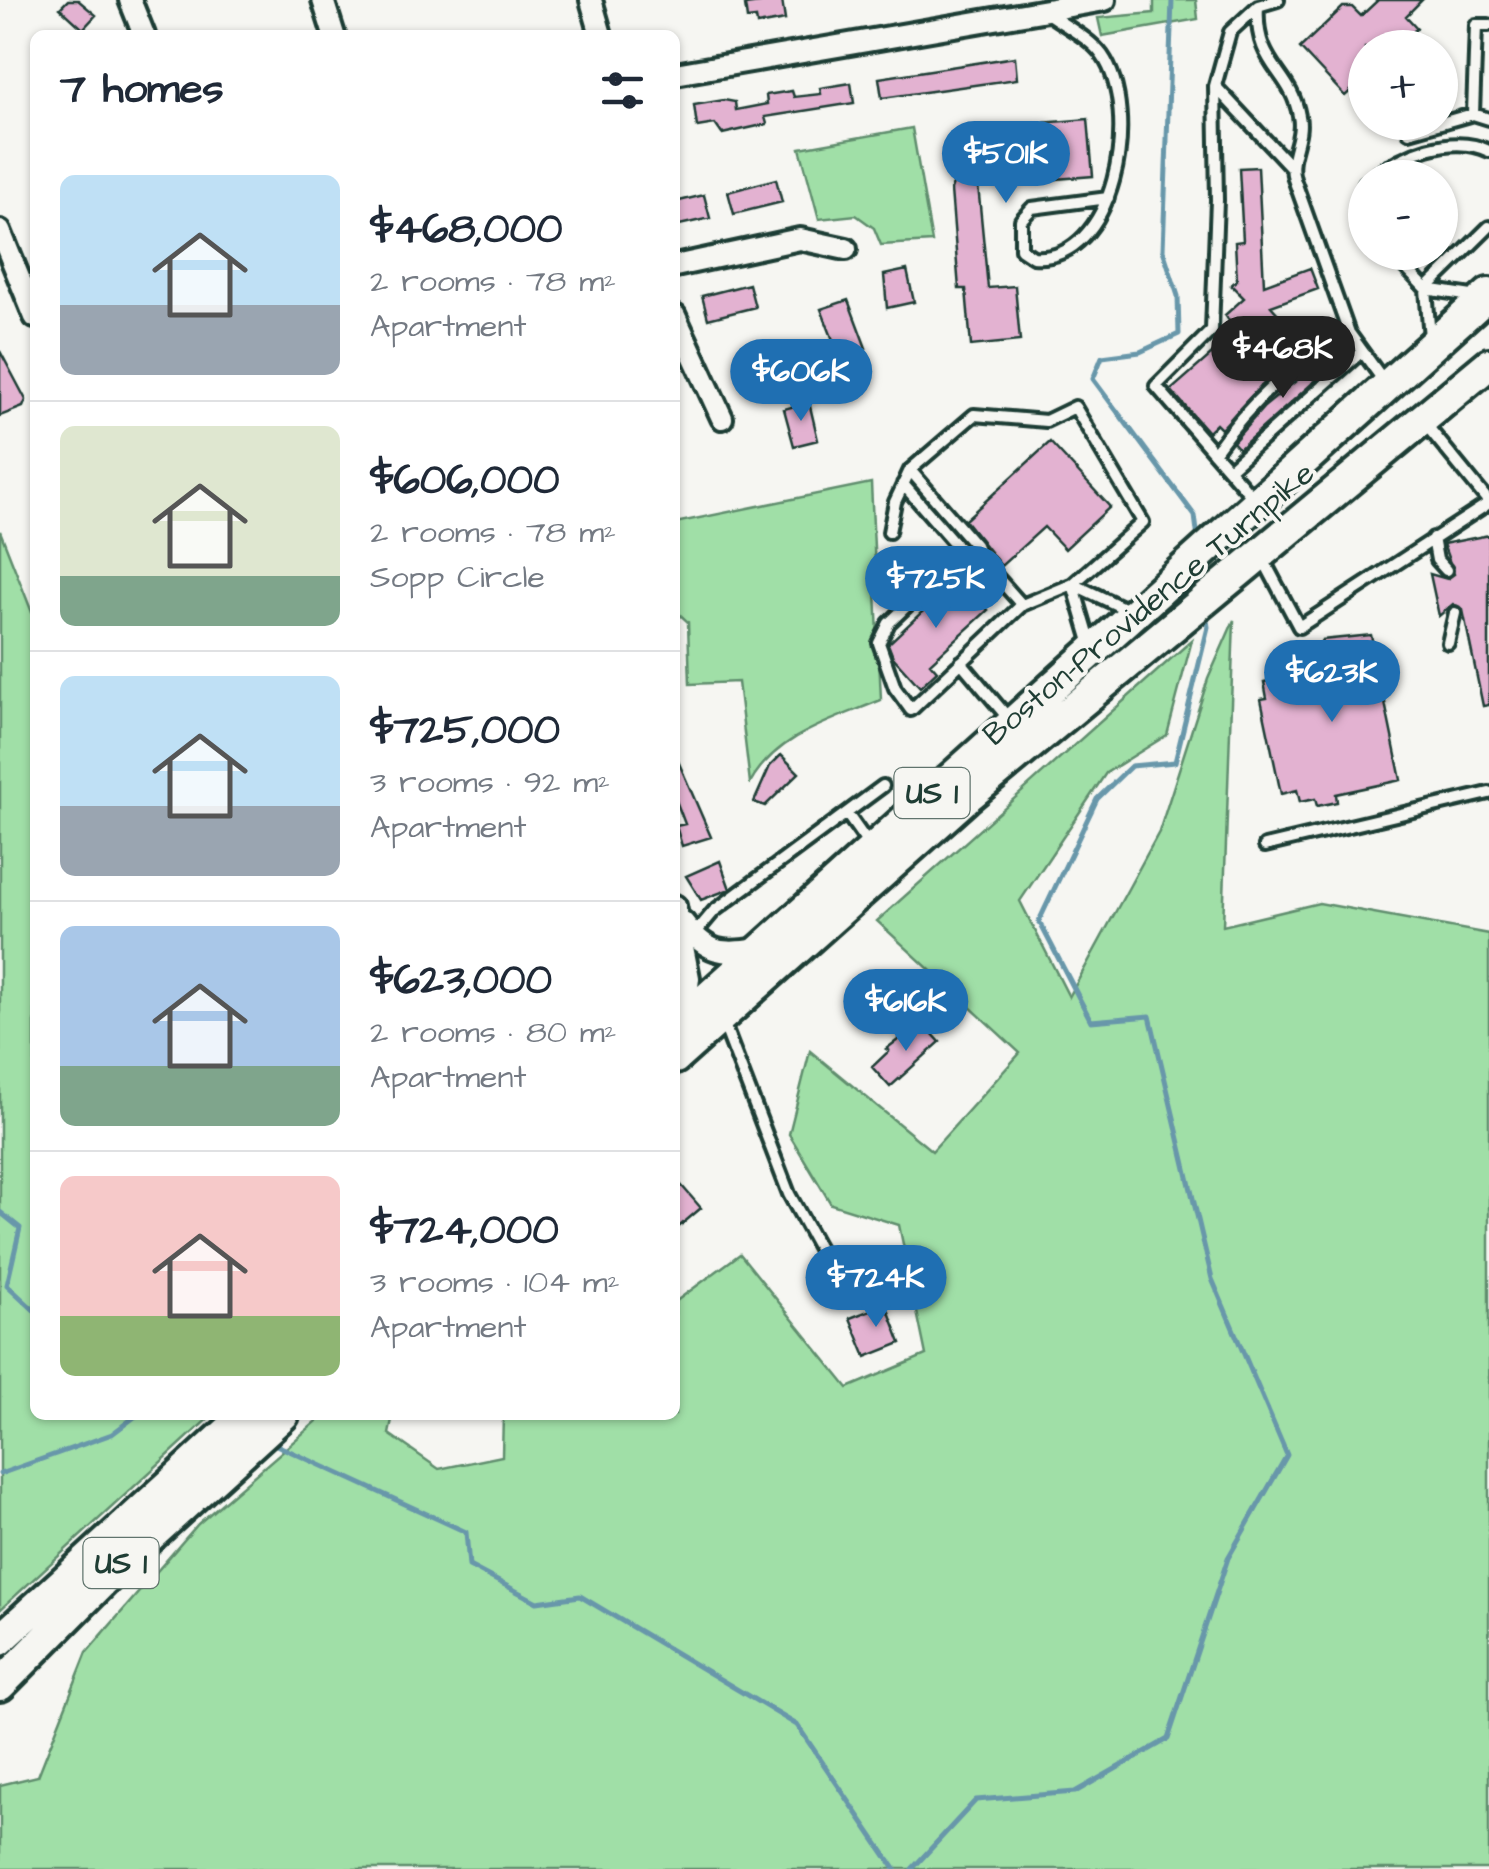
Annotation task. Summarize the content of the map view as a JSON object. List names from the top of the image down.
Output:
{
  "streets": {
    "main road": ["Boston-Providence Turnpike", "US 1"]
  },
  "page": {
    "map_buttons": ["+", "−"],
    "heading": "7 homes",
    "price": [
      "$501K",
      "$468K",
      "$606K",
      "$725K",
      "$623K",
      "$616K",
      "$724K"
    ],
    "list": [
      {
        "name": "$468,000",
        "note": "2 rooms · 78 m² · Apartment"
      },
      {
        "name": "$606,000",
        "note": "2 rooms · 78 m² · Sopp Circle"
      },
      {
        "name": "$725,000",
        "note": "3 rooms · 92 m² · Apartment"
      },
      {
        "name": "$623,000",
        "note": "2 rooms · 80 m² · Apartment"
      },
      {
        "name": "$724,000",
        "note": "3 rooms · 104 m² · Apartment"
      }
    ]
  }
}
